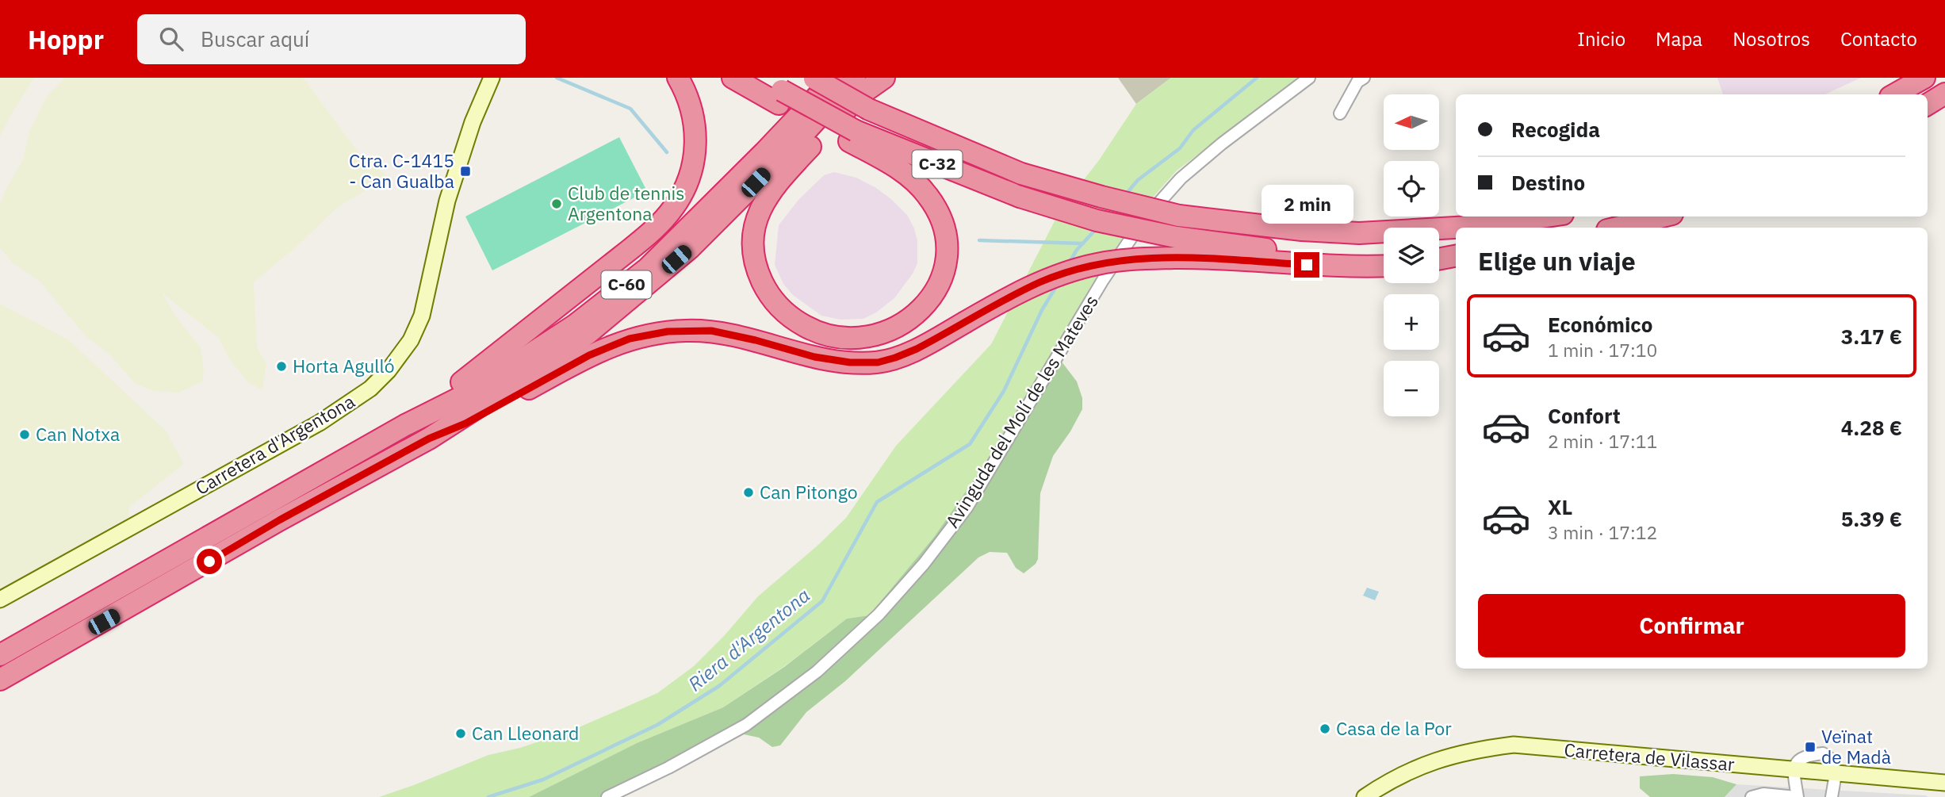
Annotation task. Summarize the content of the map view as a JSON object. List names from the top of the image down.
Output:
{
  "streets": {
    "highway": ["C-32", "C-60"],
    "street": ["Avinguda del Molí de les Mateves", "Carretera d'Argentona", "Carretera de Vilassar"]
  },
  "water": ["Riera d'Argentona"],
  "places": {
    "transit": ["Ctra. C-1415 - Can Gualba", "Veïnat de Madà"],
    "other": [
      "Club de tennis Argentona",
      "Horta Agulló",
      "Can Notxa",
      "Can Pitongo",
      "Casa de la Por",
      "Can Lleonard"
    ]
  },
  "north": "left",
  "page": {
    "header": "Hoppr",
    "search": "Buscar aquí",
    "nav": [
      "Inicio",
      "Mapa",
      "Nosotros",
      "Contacto"
    ],
    "map_buttons": ["+", "−"],
    "banner": ["Recogida", "Destino"],
    "bubble": "2 min",
    "heading": "Elige un viaje",
    "list": [
      {
        "name": "Económico",
        "note": "1 min · 17:10",
        "value": "3.17 €"
      },
      {
        "name": "Confort",
        "note": "2 min · 17:11",
        "value": "4.28 €"
      },
      {
        "name": "XL",
        "note": "3 min · 17:12",
        "value": "5.39 €"
      }
    ],
    "buttons": "Confirmar"
  }
}
